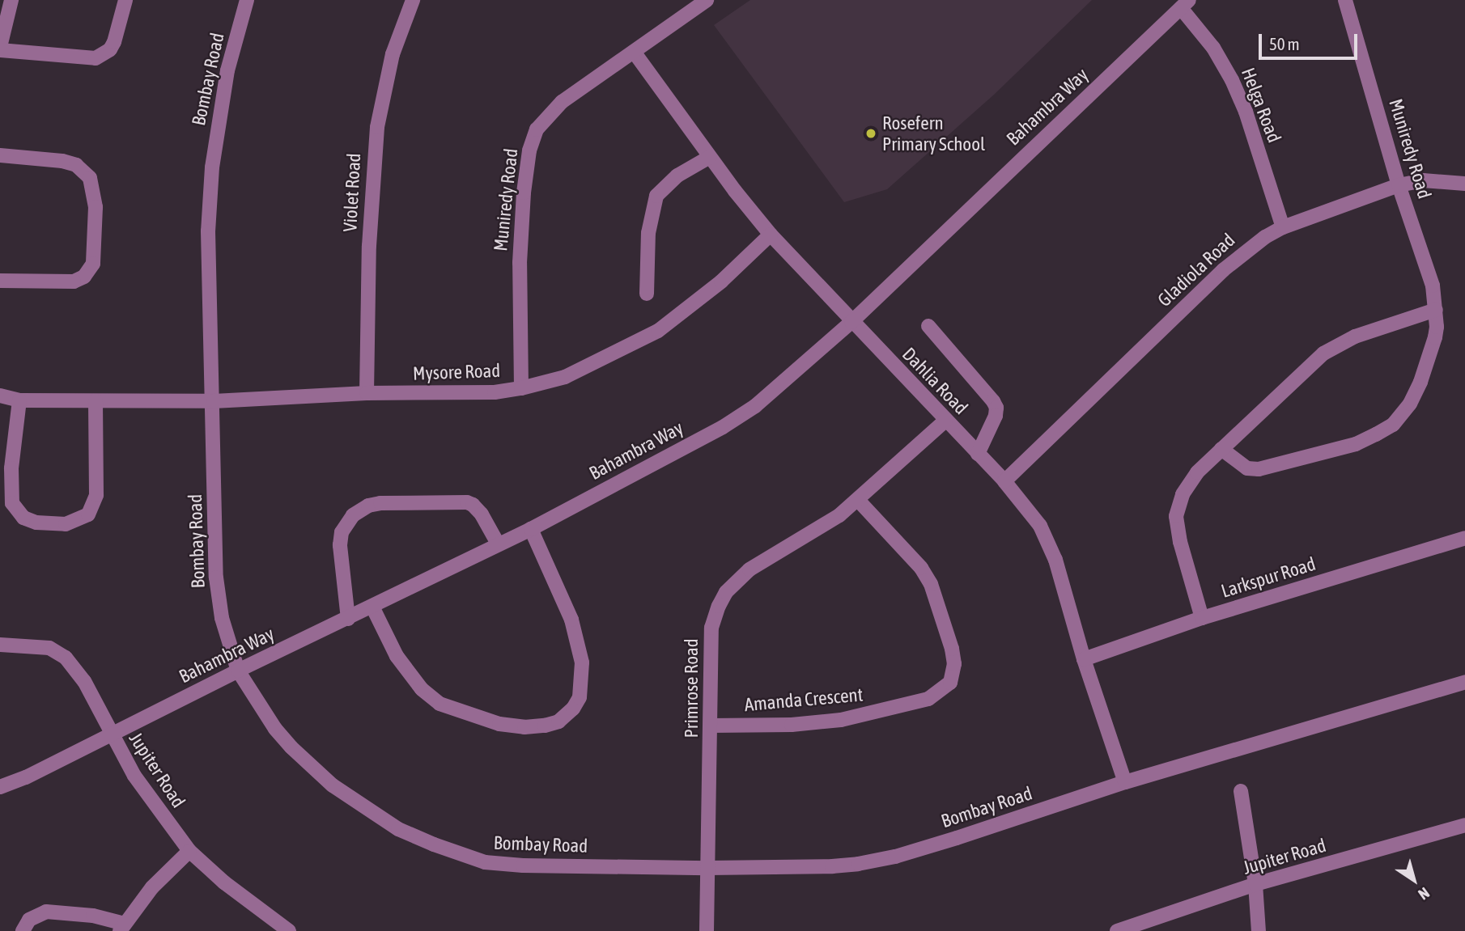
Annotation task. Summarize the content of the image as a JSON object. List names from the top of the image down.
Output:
{
  "streets": {
    "street": [
      "Bombay Road",
      "Helga Road",
      "Bahambra Way",
      "Muniredy Road",
      "Violet Road",
      "Gladiola Road",
      "Mysore Road",
      "Dahlia Road",
      "Larkspur Road",
      "Primrose Road",
      "Amanda Crescent",
      "Jupiter Road"
    ]
  },
  "crossings": [
    ["Bombay Road", "Bahambra Way"],
    ["Bombay Road", "Mysore Road"],
    ["Bombay Road", "Dahlia Road"],
    ["Bombay Road", "Primrose Road"],
    ["Helga Road", "Bahambra Way"],
    ["Helga Road", "Gladiola Road"],
    ["Bahambra Way", "Dahlia Road"],
    ["Bahambra Way", "Jupiter Road"],
    ["Muniredy Road", "Gladiola Road"],
    ["Muniredy Road", "Mysore Road"],
    ["Muniredy Road", "Dahlia Road"],
    ["Violet Road", "Mysore Road"],
    ["Gladiola Road", "Dahlia Road"],
    ["Mysore Road", "Dahlia Road"],
    ["Dahlia Road", "Larkspur Road"],
    ["Dahlia Road", "Primrose Road"],
    ["Primrose Road", "Amanda Crescent"]
  ],
  "places": ["Rosefern Primary School"],
  "scale_bar": "50 m",
  "north": "bottom right"
}
